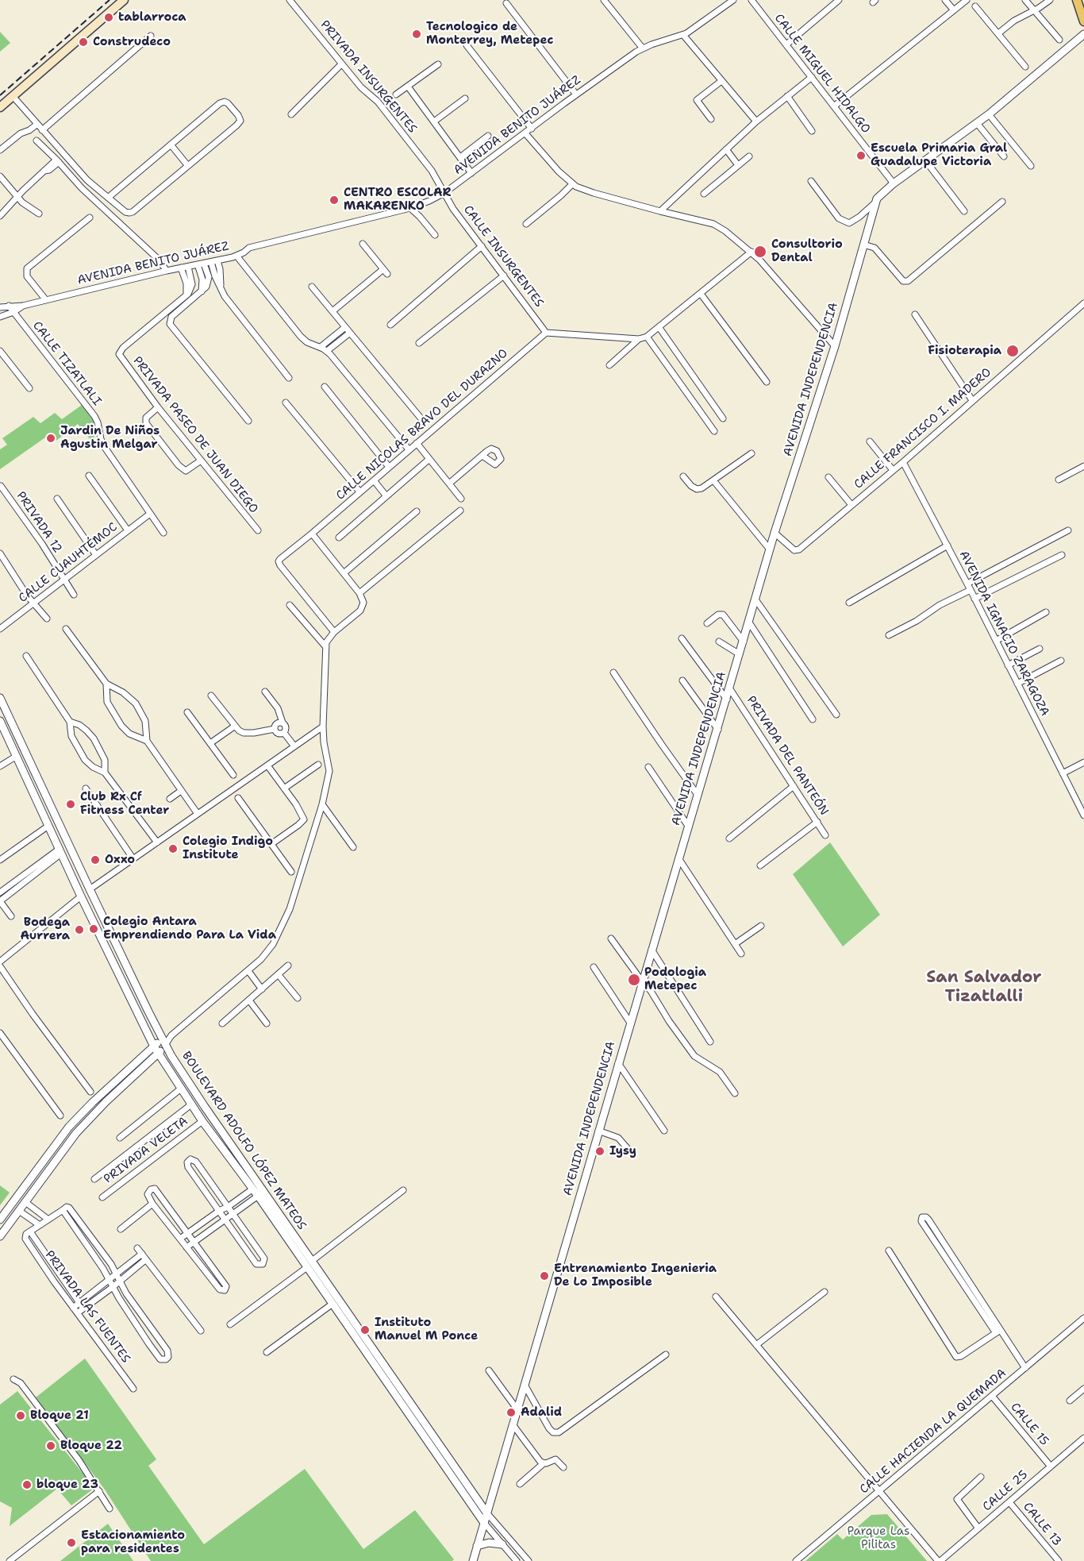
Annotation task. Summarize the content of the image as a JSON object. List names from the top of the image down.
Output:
{
  "streets": {
    "street": [
      "CALLE MIGUEL HIDALGO",
      "PRIVADA INSURGENTES",
      "AVENIDA BENITO JUÁREZ",
      "CALLE INSURGENTES",
      "CALLE TIZATLALI",
      "AVENIDA INDEPENDENCIA",
      "CALLE NICOLAS BRAVO DEL DURAZNO",
      "CALLE FRANCISCO I. MADERO",
      "PRIVADA PASEO DE JUAN DIEGO",
      "PRIVADA 12",
      "CALLE CUAUHTÉMOC",
      "AVENIDA IGNACIO ZARAGOZA",
      "PRIVADA DEL PANTEÓN",
      "BOULEVARD ADOLFO LÓPEZ MATEOS",
      "PRIVADA VELETA",
      "PRIVADA LAS FUENTES",
      "CALLE 15",
      "CALLE HACIENDA LA QUEMADA",
      "CALLE 25",
      "CALLE 13"
    ]
  },
  "crossings": [
    ["CALLE MIGUEL HIDALGO", "AVENIDA INDEPENDENCIA"],
    ["PRIVADA INSURGENTES", "AVENIDA BENITO JUÁREZ"],
    ["PRIVADA INSURGENTES", "CALLE INSURGENTES"],
    ["AVENIDA BENITO JUÁREZ", "CALLE INSURGENTES"],
    ["AVENIDA BENITO JUÁREZ", "CALLE TIZATLALI"],
    ["CALLE INSURGENTES", "CALLE NICOLAS BRAVO DEL DURAZNO"],
    ["CALLE TIZATLALI", "CALLE CUAUHTÉMOC"],
    ["AVENIDA INDEPENDENCIA", "CALLE FRANCISCO I. MADERO"],
    ["AVENIDA INDEPENDENCIA", "PRIVADA DEL PANTEÓN"],
    ["AVENIDA INDEPENDENCIA", "BOULEVARD ADOLFO LÓPEZ MATEOS"],
    ["CALLE FRANCISCO I. MADERO", "AVENIDA IGNACIO ZARAGOZA"],
    ["PRIVADA 12", "CALLE CUAUHTÉMOC"],
    ["BOULEVARD ADOLFO LÓPEZ MATEOS", "PRIVADA VELETA"],
    ["CALLE 15", "CALLE HACIENDA LA QUEMADA"],
    ["CALLE 15", "CALLE 25"],
    ["CALLE 25", "CALLE 13"]
  ],
  "districts": ["San Salvador Tizatlalli"],
  "parks": ["Parque Las Pilitas"],
  "places": [
    "tablarroca",
    "Tecnologico de Monterrey, Metepec",
    "Construdeco",
    "Escuela Primaria Gral Guadalupe Victoria",
    "CENTRO ESCOLAR MAKARENKO",
    "Consultorio Dental",
    "Fisioterapia",
    "Jardin De Niños Agustin Melgar",
    "Club Rx Cf Fitness Center",
    "Colegio Indigo Institute",
    "Oxxo",
    "Colegio Antara Emprendiendo Para La Vida",
    "Bodega Aurrera",
    "Podologia Metepec",
    "Iysy",
    "Entrenamiento Ingenieria De Lo Imposible",
    "Instituto Manuel M Ponce",
    "Adalid",
    "Bloque 21",
    "Bloque 22",
    "bloque 23",
    "Estacionamiento para residentes"
  ]
}
